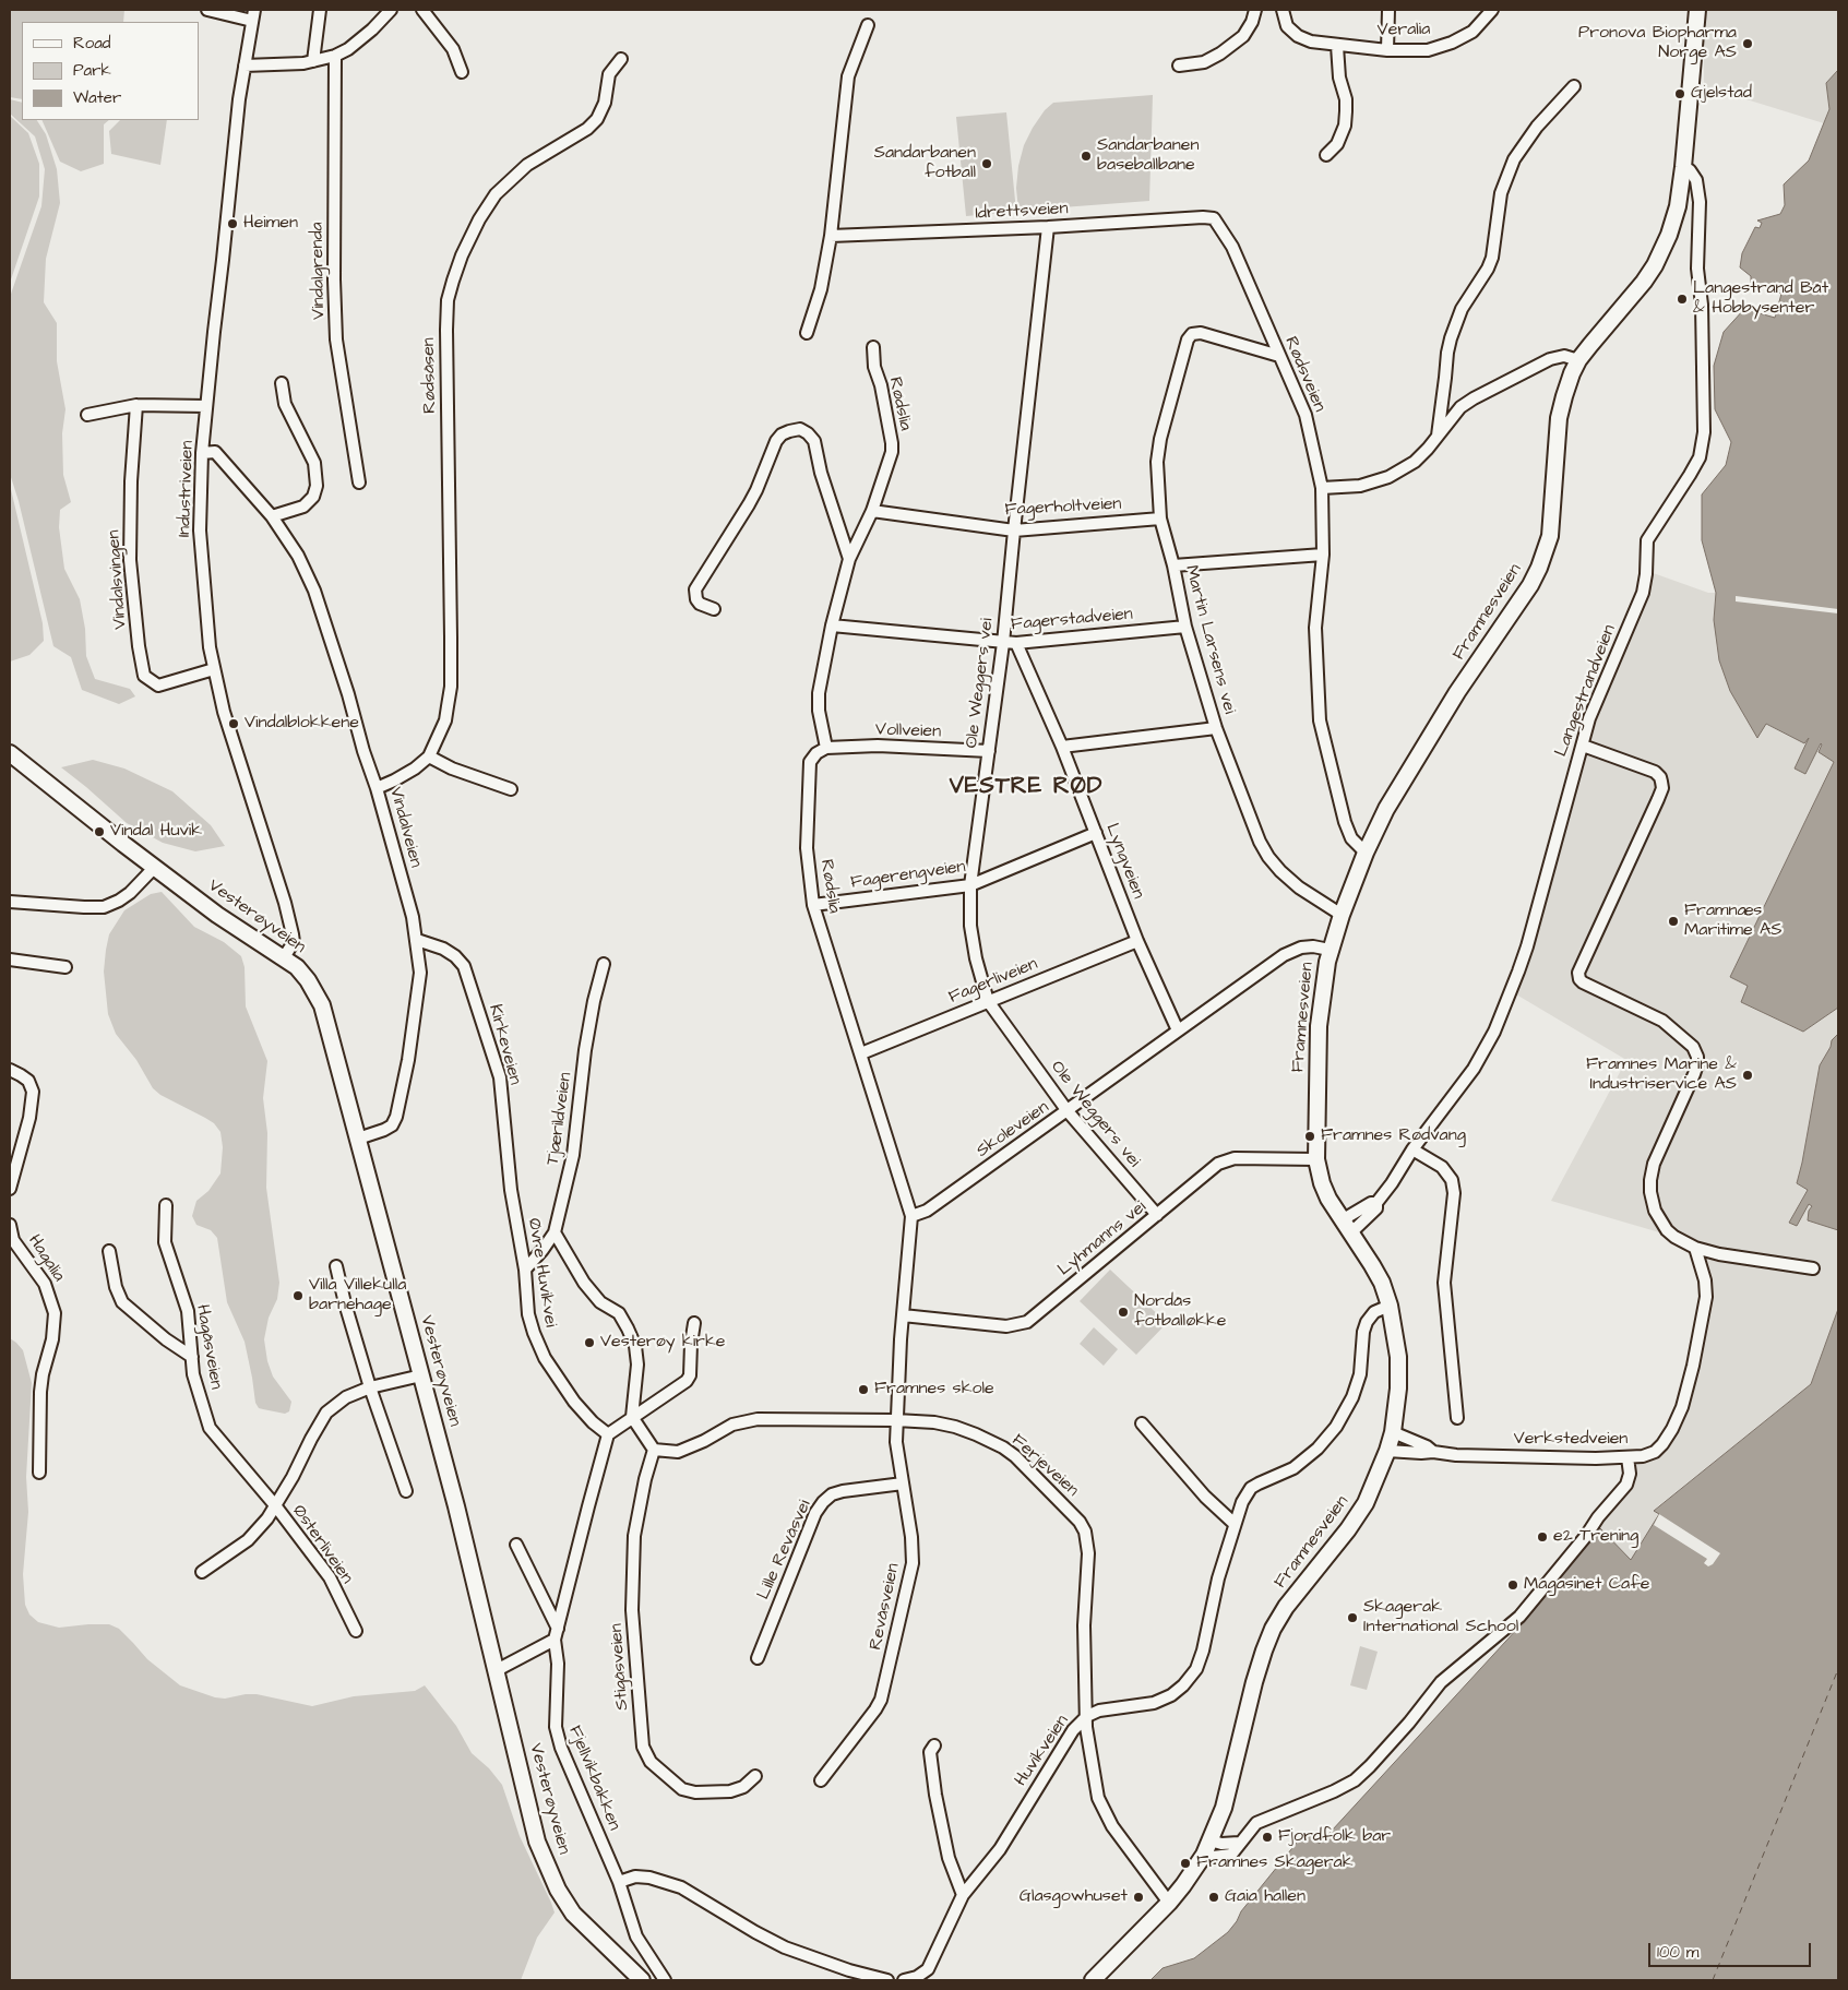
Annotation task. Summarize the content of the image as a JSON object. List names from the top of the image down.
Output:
{
  "streets": {
    "main road": ["Framnesveien", "Vesterøyveien"],
    "street": [
      "Veralia",
      "Idrettsveien",
      "Vindalgrenda",
      "Rødsveien",
      "Rødsåsen",
      "Rødslia",
      "Industriveien",
      "Fagerholtveien",
      "Vindalsvingen",
      "Fagerstadveien",
      "Martin Larsens vei",
      "Ole Weggers vei",
      "Langestrandveien",
      "Vollveien",
      "Vindalveien",
      "Lyngveien",
      "Fagerengveien",
      "Fagerliveien",
      "Kirkeveien",
      "Tjærildveien",
      "Skoleveien",
      "Lyhmanns vei",
      "Hagalia",
      "Øvre Huvikvei",
      "Hagåsveien",
      "Verkstedveien",
      "Ferjeveien",
      "Østerliveien",
      "Lille Revåsvei",
      "Revåsveien",
      "Stigåsveien",
      "Huvikveien",
      "Fjellvikbakken"
    ]
  },
  "crossings": [
    ["Idrettsveien", "Rødsveien"],
    ["Idrettsveien", "Ole Weggers vei"],
    ["Rødsveien", "Framnesveien"],
    ["Rødsveien", "Martin Larsens vei"],
    ["Rødsåsen", "Vindalveien"],
    ["Rødslia", "Fagerholtveien"],
    ["Rødslia", "Fagerstadveien"],
    ["Rødslia", "Vollveien"],
    ["Rødslia", "Fagerengveien"],
    ["Rødslia", "Fagerliveien"],
    ["Rødslia", "Skoleveien"],
    ["Industriveien", "Vindalsvingen"],
    ["Industriveien", "Vindalveien"],
    ["Industriveien", "Vesterøyveien"],
    ["Fagerholtveien", "Martin Larsens vei"],
    ["Fagerholtveien", "Ole Weggers vei"],
    ["Framnesveien", "Martin Larsens vei"],
    ["Framnesveien", "Langestrandveien"],
    ["Framnesveien", "Skoleveien"],
    ["Framnesveien", "Lyhmanns vei"],
    ["Framnesveien", "Verkstedveien"],
    ["Framnesveien", "Ferjeveien"],
    ["Framnesveien", "Huvikveien"],
    ["Fagerstadveien", "Martin Larsens vei"],
    ["Fagerstadveien", "Ole Weggers vei"],
    ["Fagerstadveien", "Lyngveien"],
    ["Ole Weggers vei", "Vollveien"],
    ["Ole Weggers vei", "Fagerengveien"],
    ["Ole Weggers vei", "Fagerliveien"],
    ["Ole Weggers vei", "Skoleveien"],
    ["Ole Weggers vei", "Lyhmanns vei"],
    ["Vindalveien", "Vesterøyveien"],
    ["Vindalveien", "Kirkeveien"],
    ["Lyngveien", "Fagerengveien"],
    ["Lyngveien", "Fagerliveien"],
    ["Lyngveien", "Skoleveien"],
    ["Vesterøyveien", "Østerliveien"],
    ["Kirkeveien", "Øvre Huvikvei"],
    ["Tjærildveien", "Øvre Huvikvei"],
    ["Hagåsveien", "Østerliveien"],
    ["Ferjeveien", "Revåsveien"],
    ["Ferjeveien", "Stigåsveien"],
    ["Ferjeveien", "Huvikveien"],
    ["Lille Revåsvei", "Revåsveien"]
  ],
  "districts": ["VESTRE RØD"],
  "places": [
    "Pronova Biopharma Norge AS",
    "Gjelstad",
    "Sandarbanen baseballbane",
    "Sandarbanen fotball",
    "Heimen",
    "Langestrand Båt & Hobbysenter",
    "Vindalblokkene",
    "Vindal Huvik",
    "Framnæs Maritime AS",
    "Framnes Marine & Industriservice AS",
    "Framnes Rødvang",
    "Villa Villekulla barnehage",
    "Nordås fotballøkke",
    "Vesterøy kirke",
    "Framnes skole",
    "e2 Trening",
    "Magasinet Cafe",
    "Skagerak International School",
    "Fjordfolk bar",
    "Framnes Skagerak",
    "Glasgowhuset",
    "Gaia hallen"
  ],
  "legend": ["Road", "Park", "Water"],
  "scale_bar": "100 m"
}
